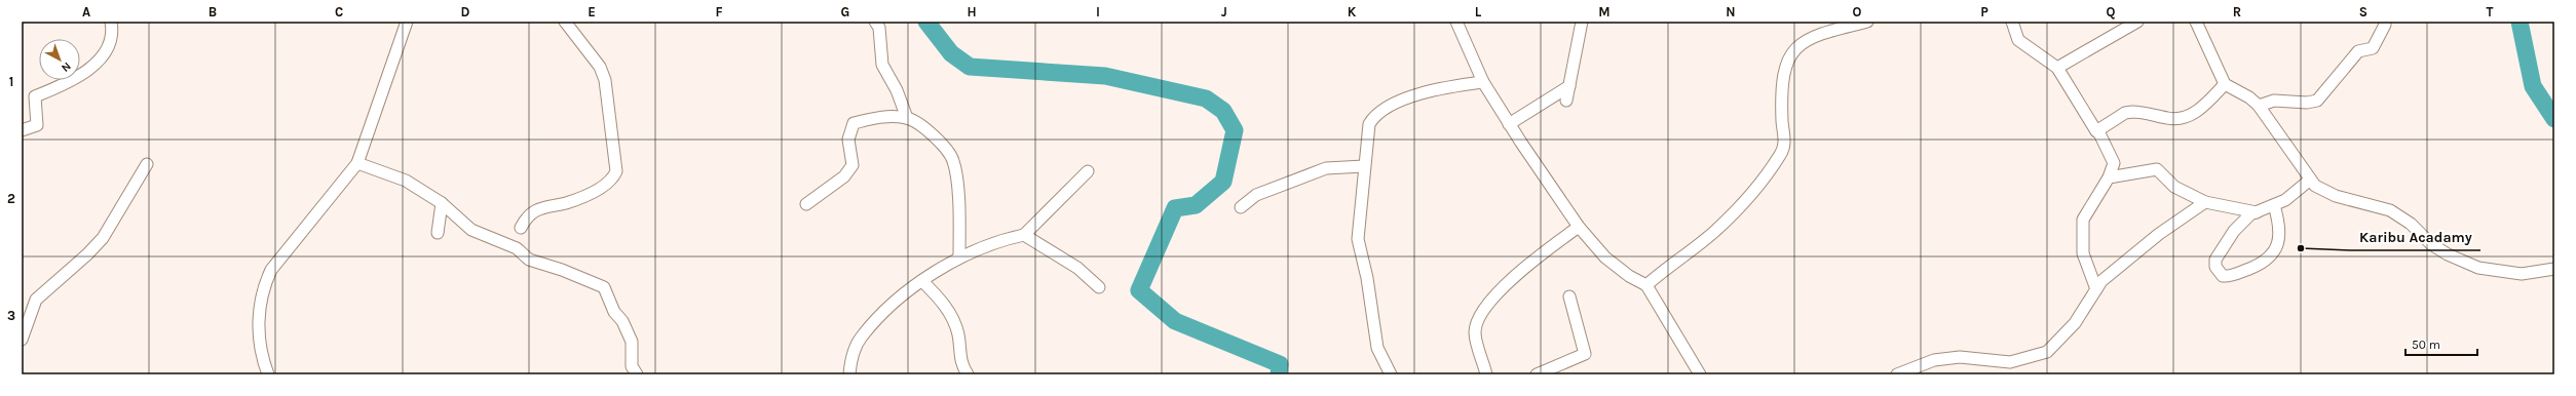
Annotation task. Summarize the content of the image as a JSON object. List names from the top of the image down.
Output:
{
  "places": ["Karibu Acadamy"],
  "scale_bar": "50 m",
  "north": "bottom right",
  "grid": {
    "columns": [
      "A",
      "B",
      "C",
      "D",
      "E",
      "F",
      "G",
      "H",
      "I",
      "J",
      "K",
      "L",
      "M",
      "N",
      "O",
      "P",
      "Q",
      "R",
      "S",
      "T"
    ],
    "rows": ["1", "2", "3"]
  }
}
